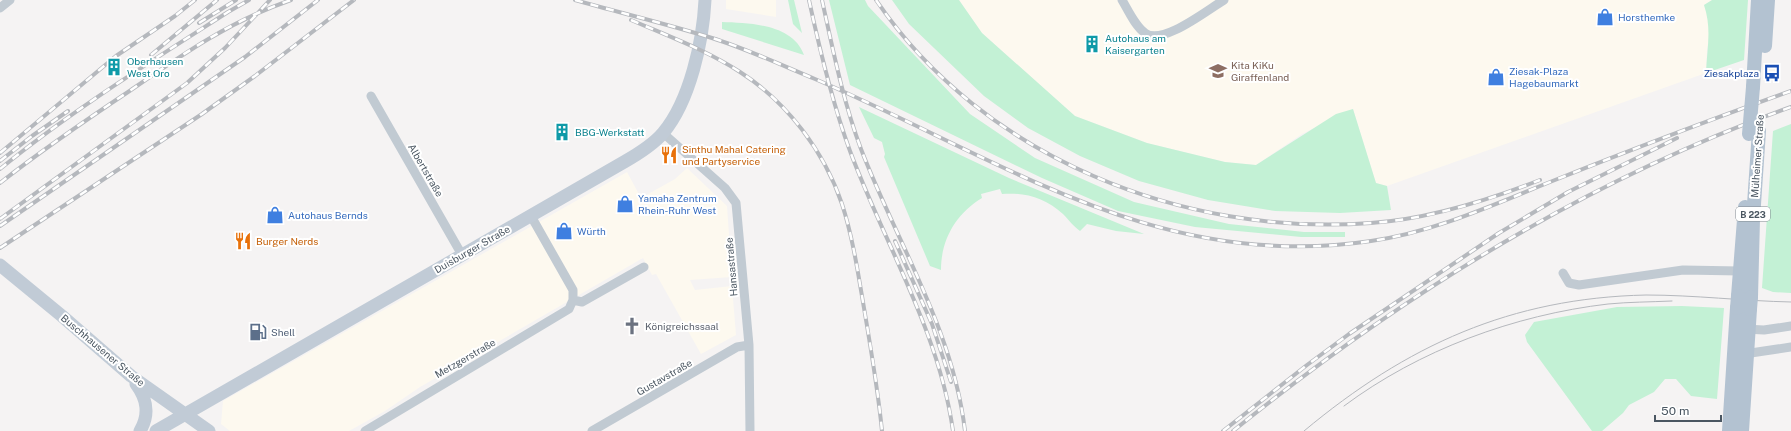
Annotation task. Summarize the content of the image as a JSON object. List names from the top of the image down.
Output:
{
  "streets": {
    "main road": [
      "Mülheimer Straße",
      "B 223",
      "Duisburger Straße",
      "Buschhausener Straße"
    ],
    "street": [
      "Albertstraße",
      "Hansastraße",
      "Metzgerstraße",
      "Gustavstraße"
    ]
  },
  "crossings": [
    ["Albertstraße", "Duisburger Straße"],
    ["Duisburger Straße", "Hansastraße"],
    ["Duisburger Straße", "Buschhausener Straße"],
    ["Hansastraße", "Gustavstraße"]
  ],
  "places": {
    "shop": [
      "Horsthemke",
      "Ziesak-Plaza Hagebaumarkt",
      "Yamaha Zentrum Rhein-Ruhr West",
      "Autohaus Bernds",
      "Würth"
    ],
    "building": ["Autohaus am Kaisergarten", "Oberhausen West Oro", "BBG-Werkstatt"],
    "school or university": ["Kita KiKu Giraffenland"],
    "bus stop": ["Ziesakplaza"],
    "restaurant": ["Sinthu Mahal Catering und Partyservice", "Burger Nerds"],
    "church": ["Königreichssaal"],
    "fuel station": ["Shell"]
  },
  "scale_bar": "50 m"
}
